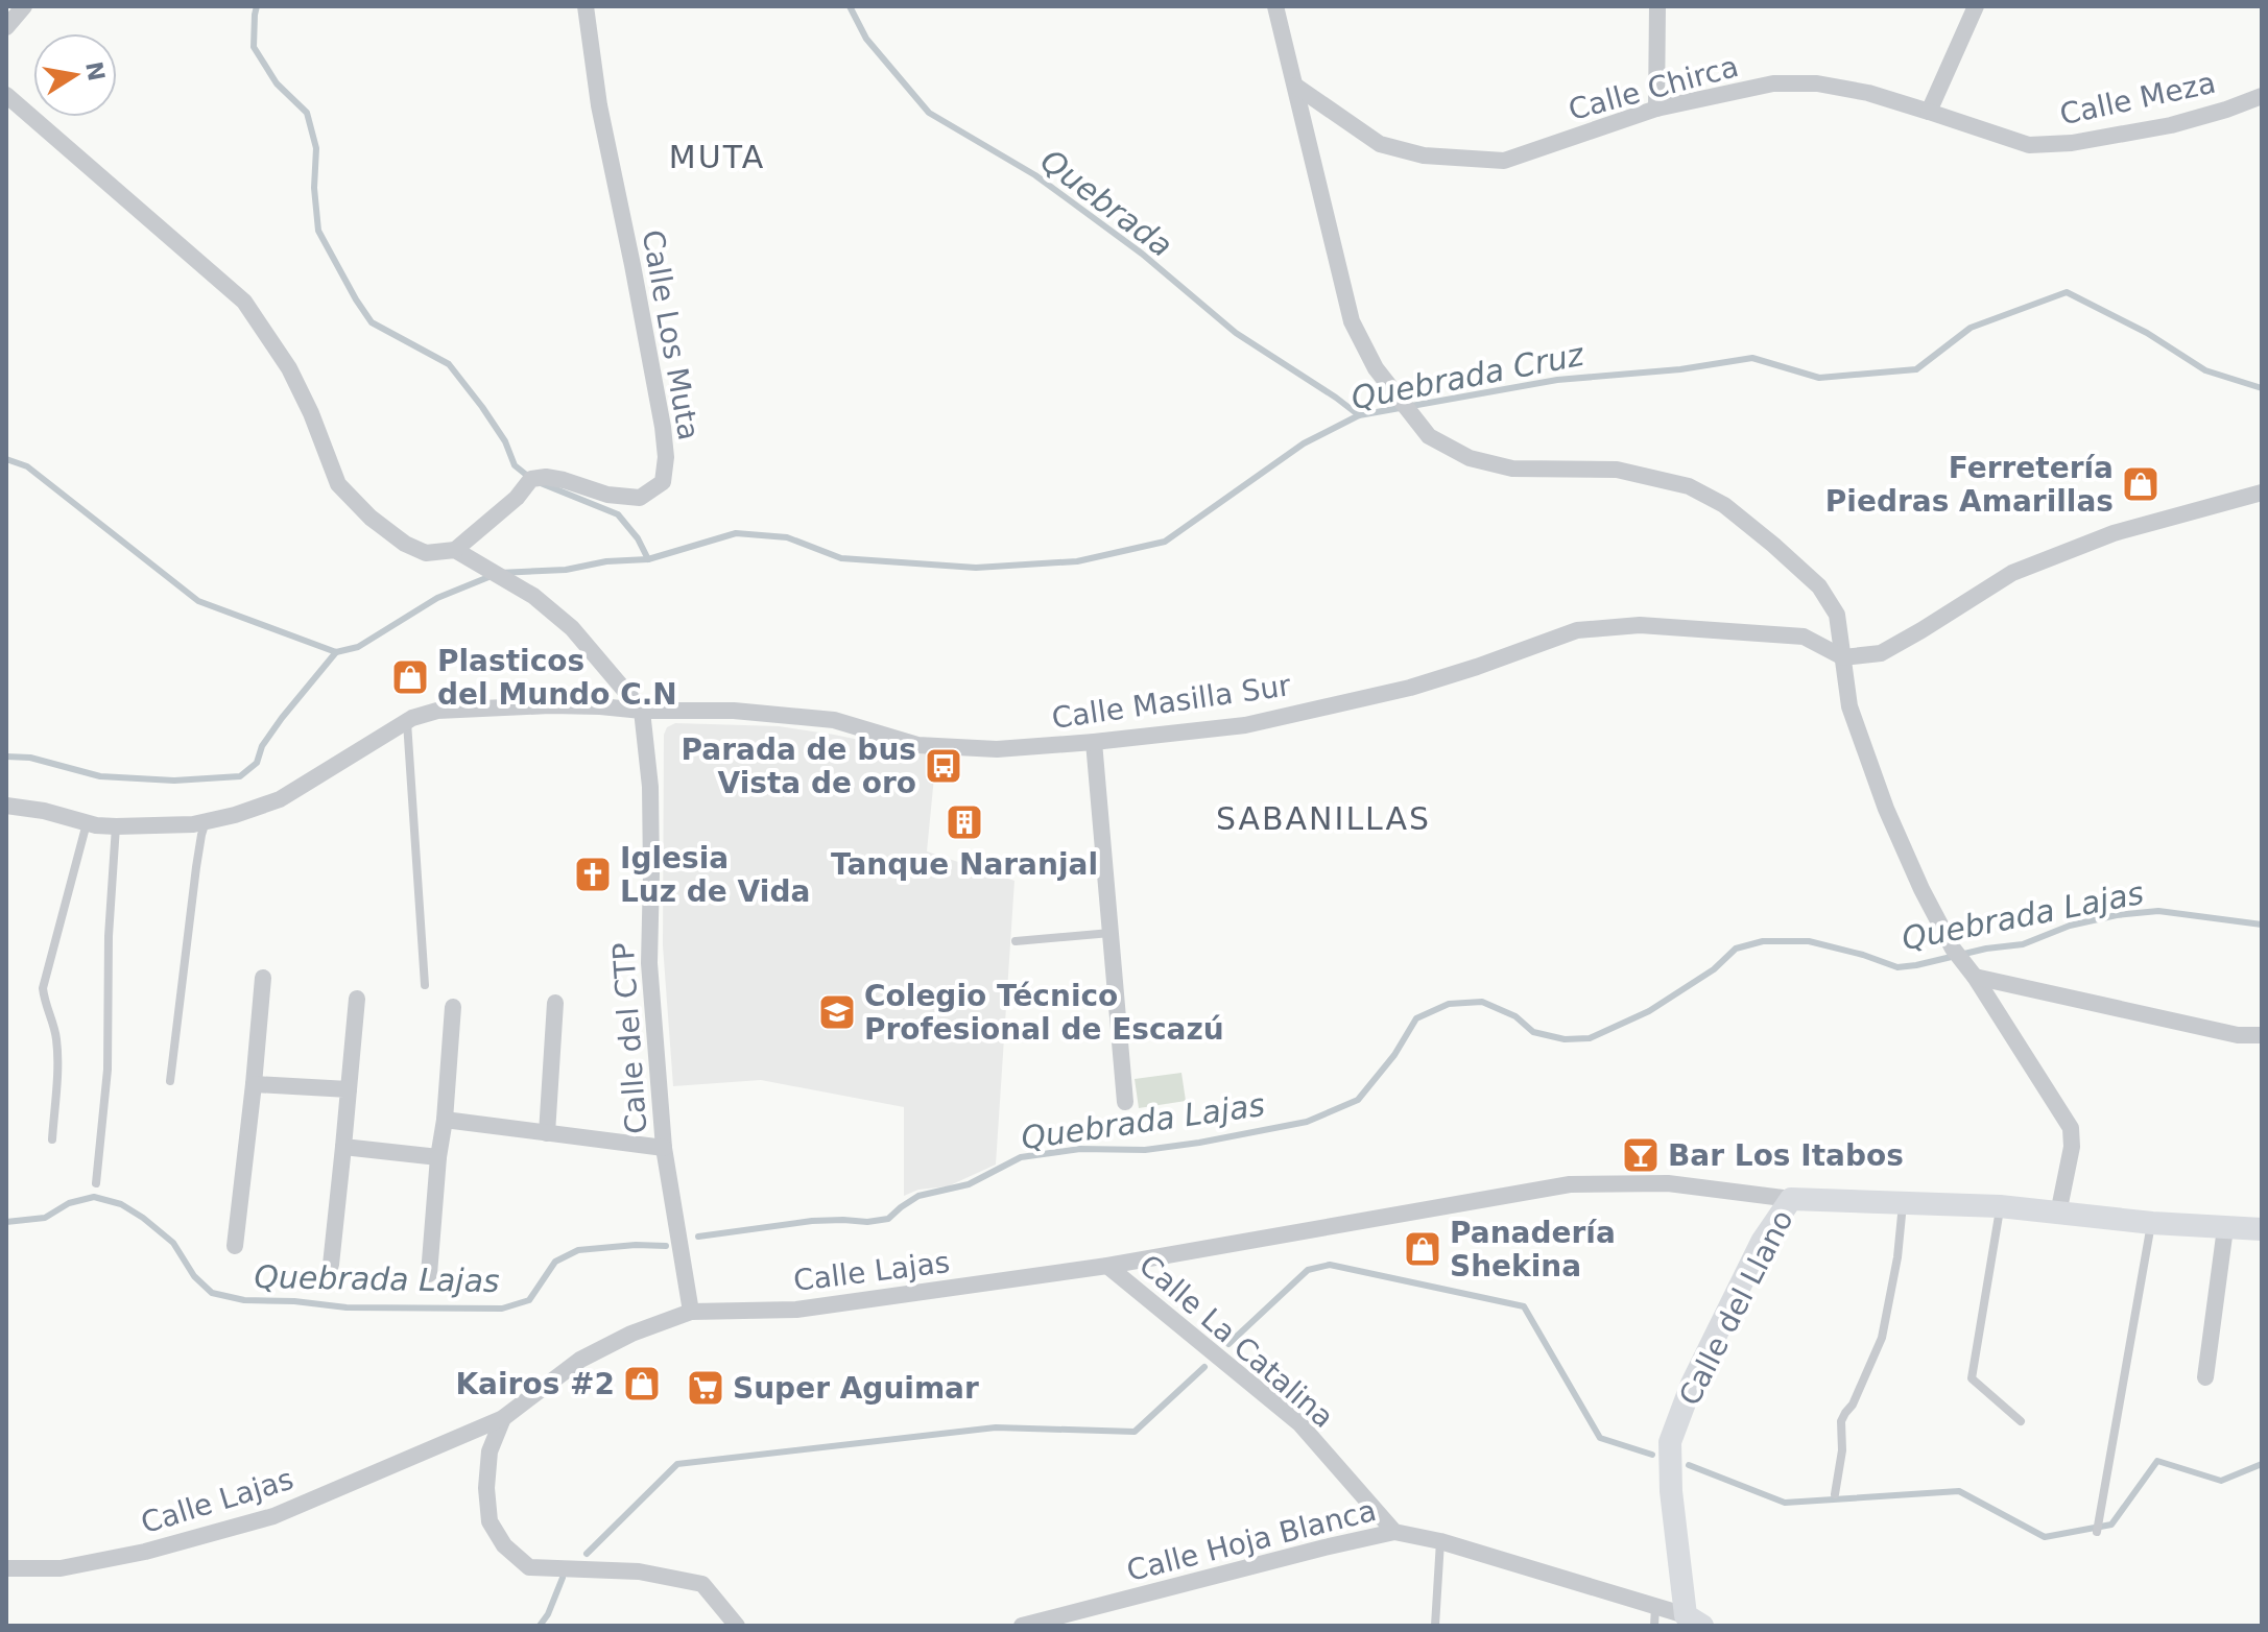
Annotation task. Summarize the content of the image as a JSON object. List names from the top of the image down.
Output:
{
  "streets": {
    "main road": ["Calle del Llano"],
    "street": [
      "Calle Chirca",
      "Calle Meza",
      "Calle Los Muta",
      "Calle Masilla Sur",
      "Calle del CTP",
      "Calle Lajas",
      "Calle La Catalina",
      "Calle Hoja Blanca"
    ]
  },
  "crossings": [
    ["Calle Chirca", "Calle Meza"],
    ["Calle Masilla Sur", "Calle del CTP"],
    ["Calle del CTP", "Calle Lajas"],
    ["Calle Lajas", "Calle del Llano"],
    ["Calle Lajas", "Calle La Catalina"],
    ["Calle del Llano", "Calle Hoja Blanca"],
    ["Calle La Catalina", "Calle Hoja Blanca"]
  ],
  "districts": ["MUTA", "SABANILLAS"],
  "water": ["Quebrada", "Quebrada Cruz", "Quebrada Lajas"],
  "places": {
    "shop": [
      "Ferretería Piedras Amarillas",
      "Plasticos del Mundo C.N",
      "Panadería Shekina",
      "Kairos #2"
    ],
    "bus stop": ["Parada de bus Vista de oro"],
    "building": ["Tanque Naranjal"],
    "church": ["Iglesia Luz de Vida"],
    "school or university": ["Colegio Técnico Profesional de Escazú"],
    "bar": ["Bar Los Itabos"],
    "supermarket": ["Super Aguimar"]
  },
  "north": "right"
}
